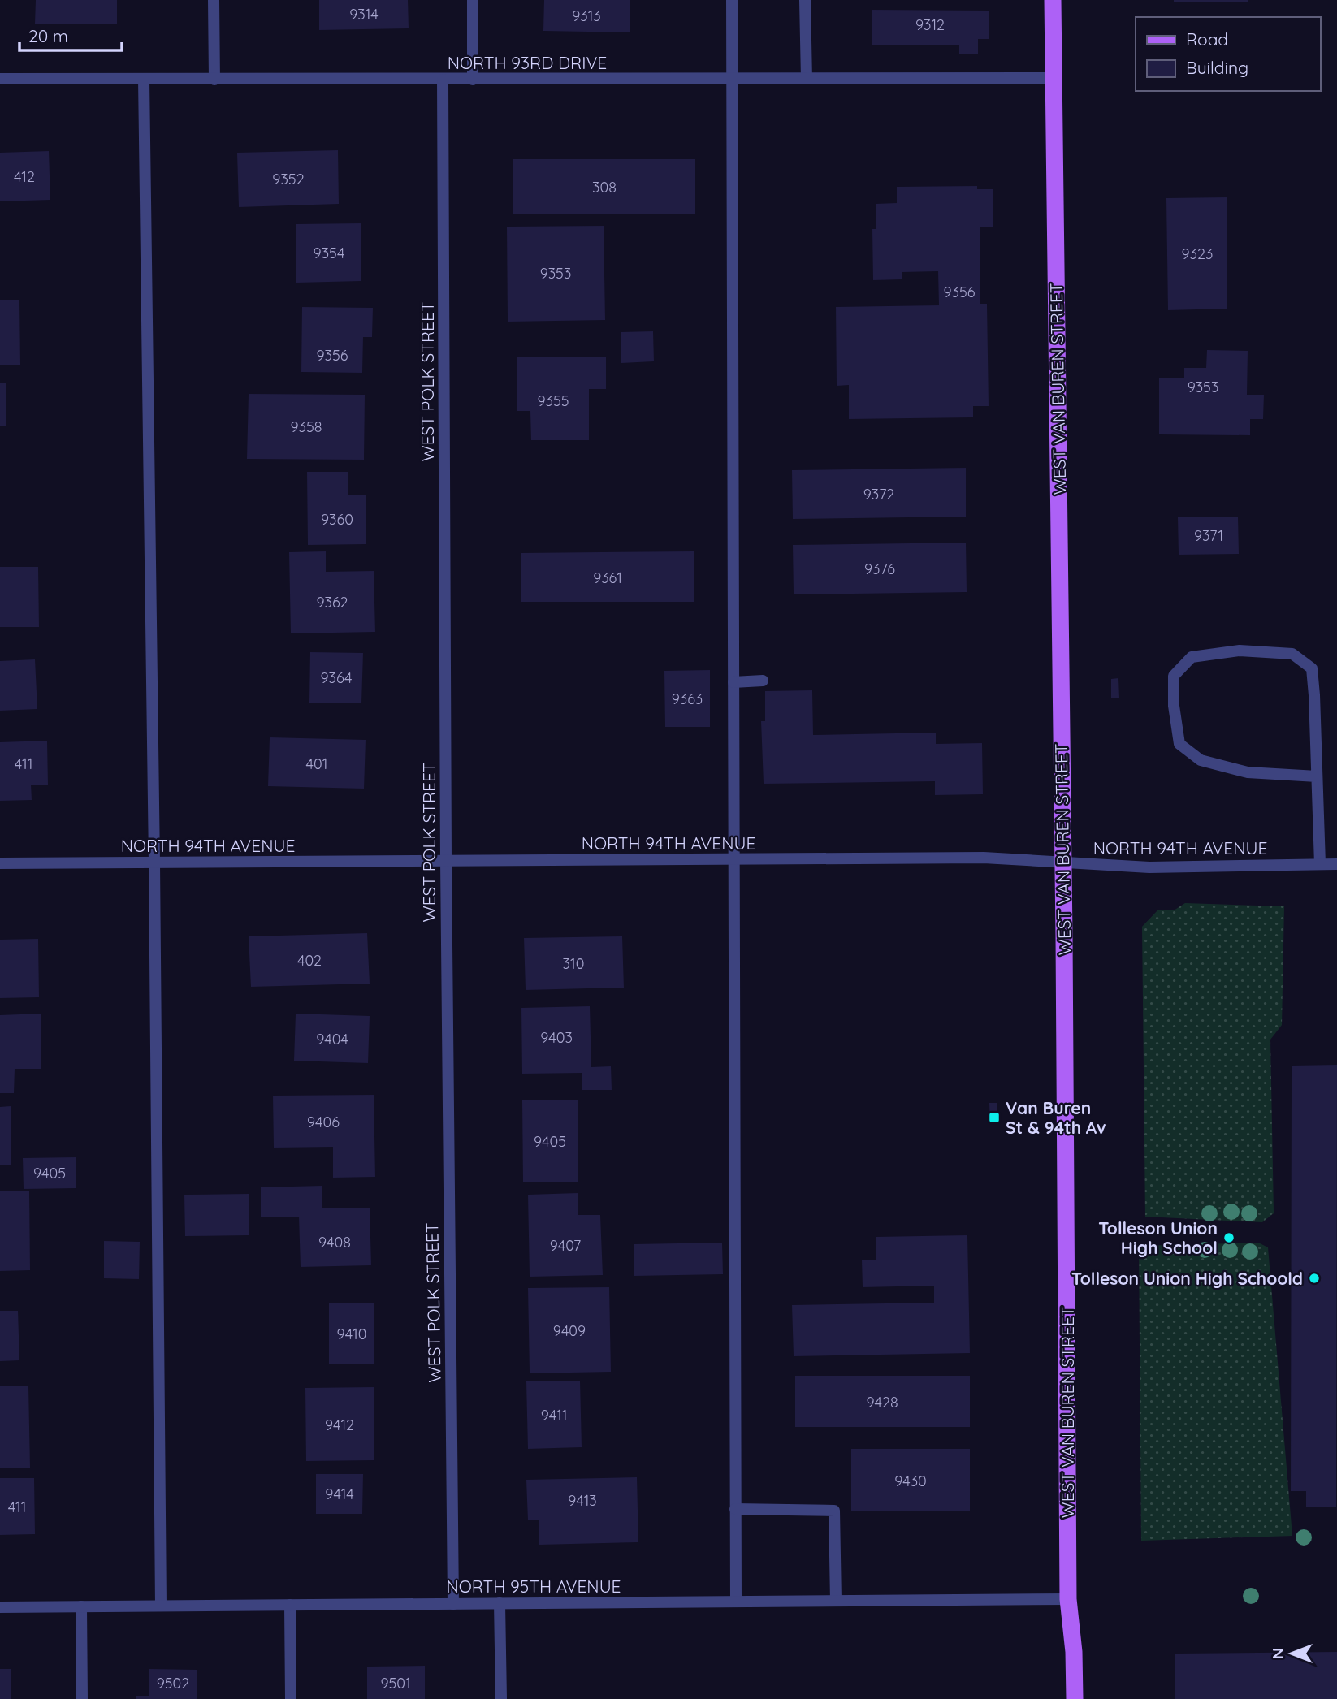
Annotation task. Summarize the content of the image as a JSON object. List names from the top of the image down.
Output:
{
  "streets": {
    "main road": ["WEST VAN BUREN STREET"],
    "street": [
      "NORTH 93RD DRIVE",
      "WEST POLK STREET",
      "NORTH 94TH AVENUE",
      "NORTH 95TH AVENUE"
    ]
  },
  "crossings": [
    ["NORTH 93RD DRIVE", "WEST POLK STREET"],
    ["NORTH 93RD DRIVE", "WEST VAN BUREN STREET"],
    ["WEST POLK STREET", "NORTH 94TH AVENUE"],
    ["WEST POLK STREET", "NORTH 95TH AVENUE"],
    ["WEST VAN BUREN STREET", "NORTH 94TH AVENUE"],
    ["WEST VAN BUREN STREET", "NORTH 95TH AVENUE"]
  ],
  "places": {
    "transit": ["Van Buren St & 94th Av"],
    "other": ["Tolleson Union High School", "Tolleson Union High Schoold"]
  },
  "house_numbers": [
    "9314",
    "9313",
    "9312",
    "412",
    "9352",
    "308",
    "9354",
    "9323",
    "9353",
    "9356",
    "9356",
    "9353",
    "9355",
    "9358",
    "9372",
    "9360",
    "9371",
    "9376",
    "9361",
    "9362",
    "9364",
    "9363",
    "411",
    "401",
    "402",
    "310",
    "9403",
    "9404",
    "9406",
    "9405",
    "9405",
    "9408",
    "9407",
    "9409",
    "9410",
    "9428",
    "9411",
    "9412",
    "9430",
    "9414",
    "9413",
    "411",
    "9502",
    "9501"
  ],
  "legend": ["Road", "Building"],
  "scale_bar": "20 m",
  "north": "left"
}
